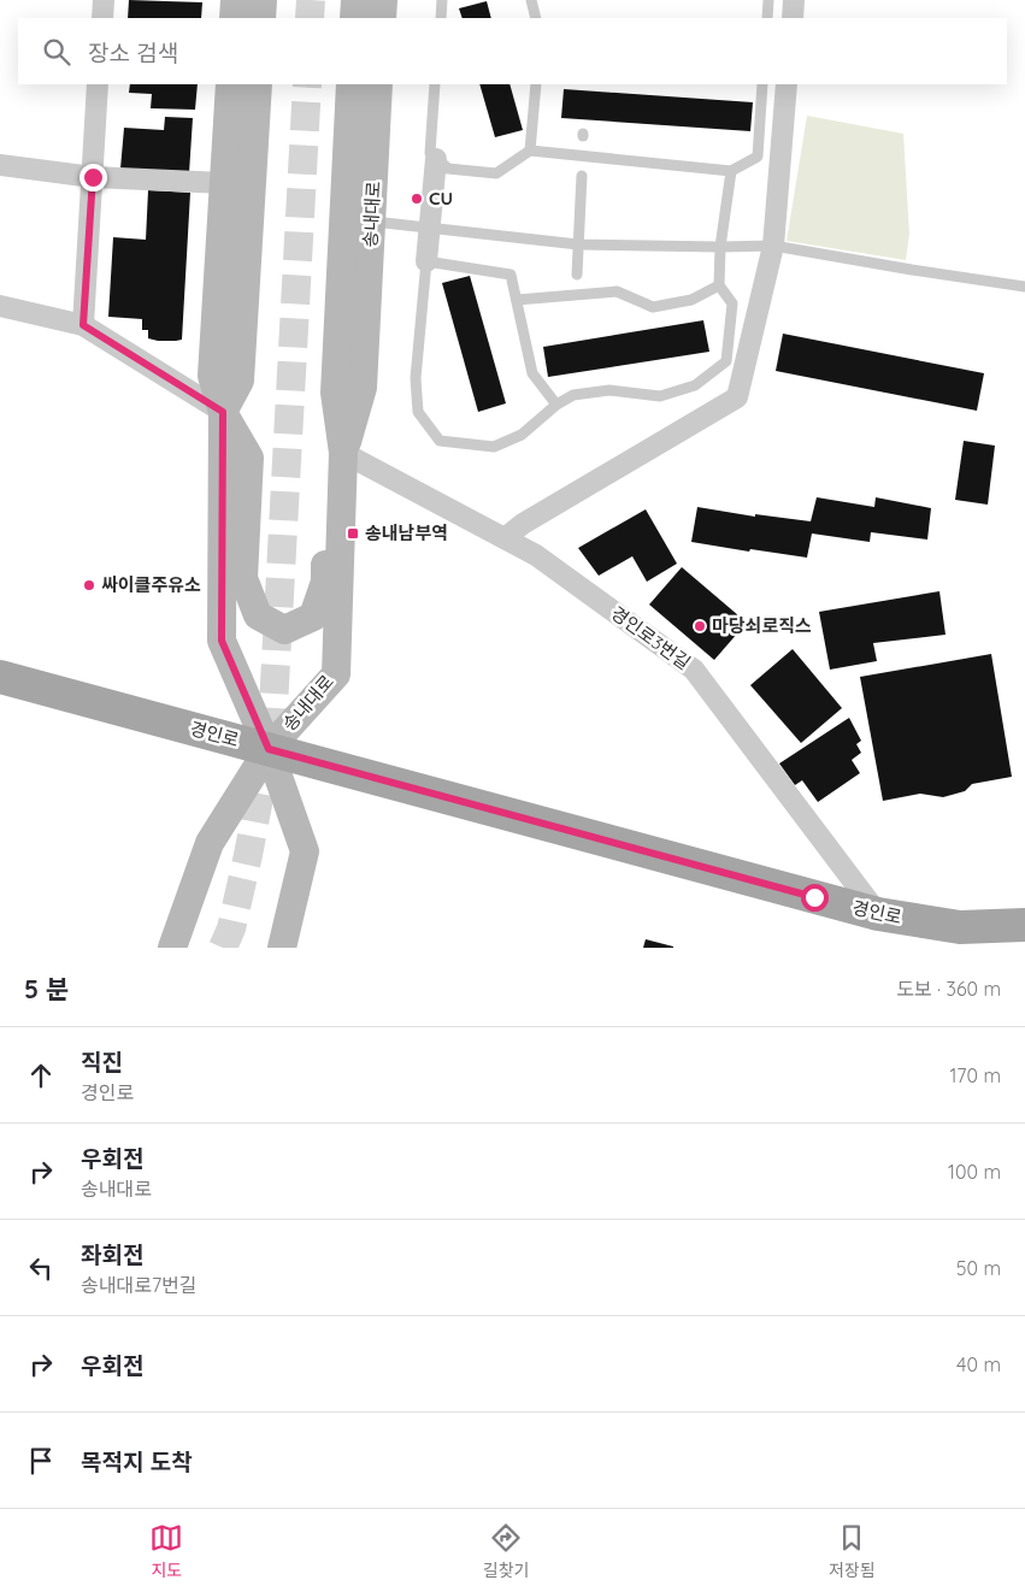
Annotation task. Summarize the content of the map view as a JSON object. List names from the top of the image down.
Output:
{
  "streets": {
    "main road": ["경인로"],
    "street": ["송내대로", "경인로3번길"]
  },
  "crossings": [
    ["송내대로", "경인로3번길"],
    ["송내대로", "경인로"],
    ["경인로3번길", "경인로"]
  ],
  "places": {
    "other": ["CU", "싸이클주유소", "마당쇠로직스"],
    "transit": ["송내남부역"]
  },
  "page": {
    "search": "장소 검색",
    "heading": ["5 분", "도보 · 360 m"],
    "list": [
      ["직진", "경인로", "170 m"],
      ["우회전", "송내대로", "100 m"],
      ["좌회전", "송내대로7번길", "50 m"],
      ["우회전", "40 m"],
      "목적지 도착"
    ],
    "nav": ["지도", "길찾기", "저장됨"]
  }
}
